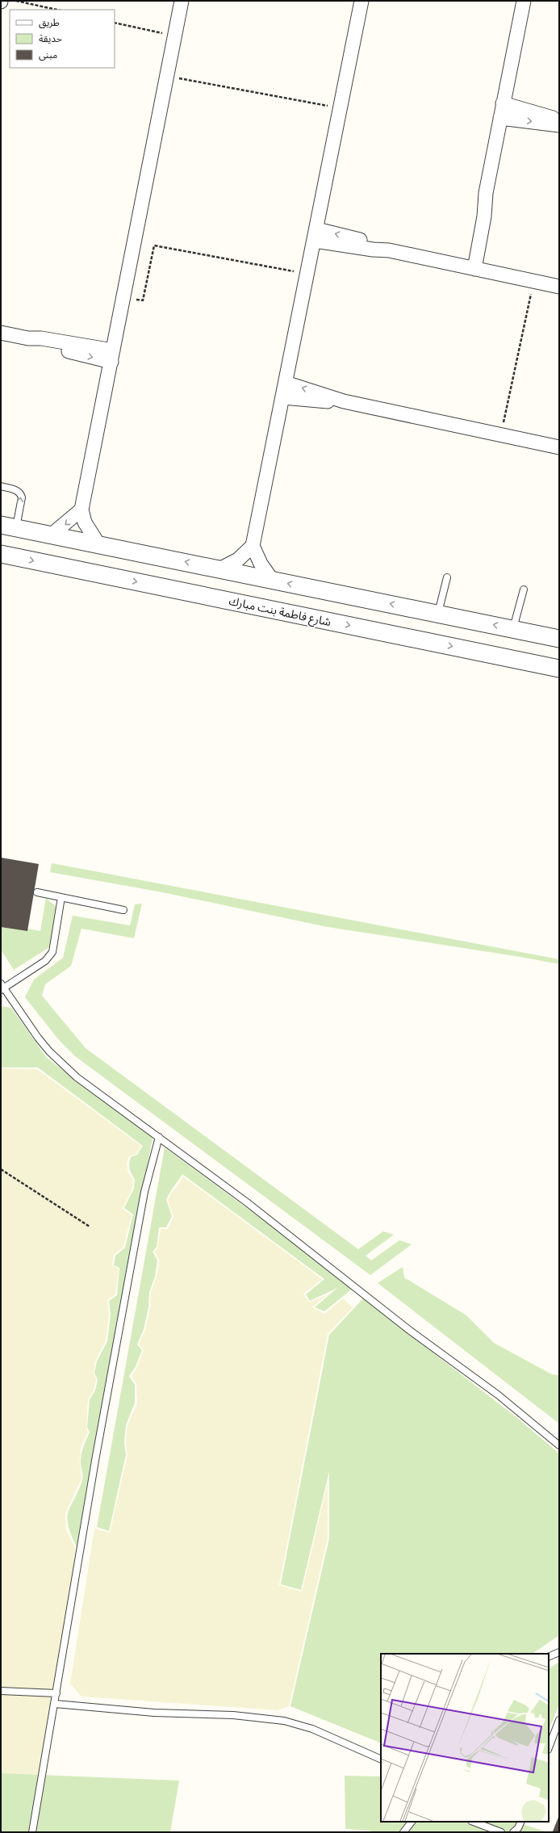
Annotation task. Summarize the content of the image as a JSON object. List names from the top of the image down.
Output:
{
  "streets": {
    "street": ["شارع فاطمة بنت مبارك"]
  },
  "legend": ["طريق", "حديقة", "مبنى"]
}
